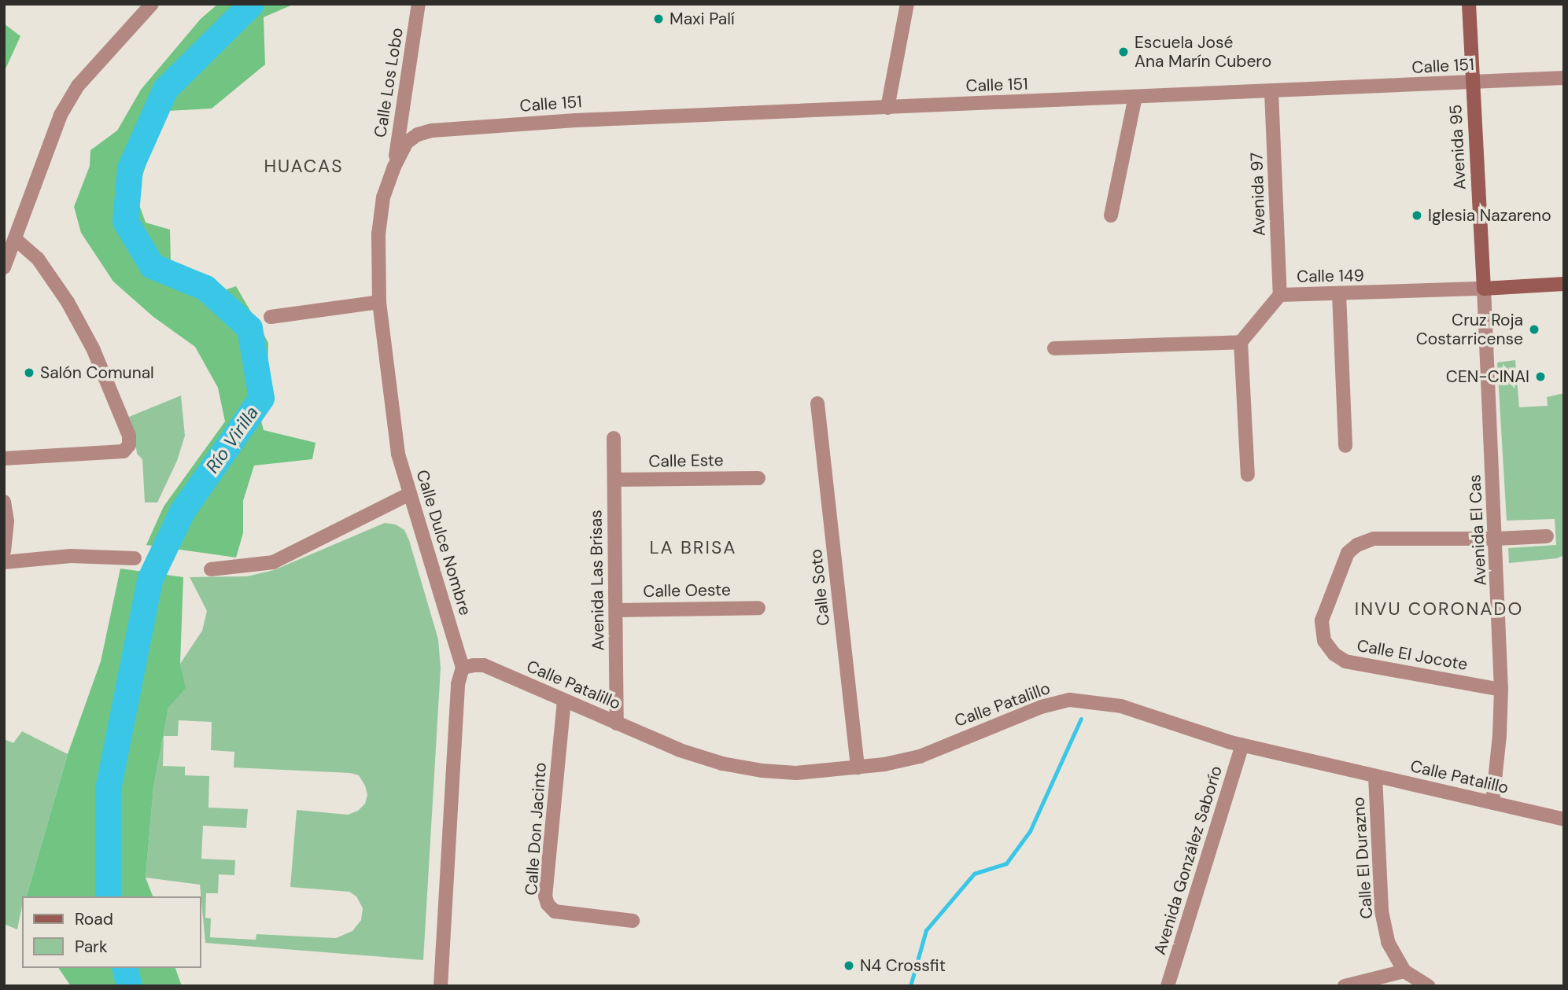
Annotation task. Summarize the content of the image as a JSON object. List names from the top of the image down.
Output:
{
  "streets": {
    "main road": ["Avenida 95", "Calle 149"],
    "street": [
      "Calle 151",
      "Calle Los Lobo",
      "Avenida 97",
      "Calle Este",
      "Avenida El Cas",
      "Calle Dulce Nombre",
      "Avenida Las Brisas",
      "Calle Soto",
      "Calle Oeste",
      "Calle El Jocote",
      "Calle Patalillo",
      "Calle Don Jacinto",
      "Calle El Durazno",
      "Avenida González Saborío"
    ]
  },
  "crossings": [
    ["Calle 151", "Avenida 95"],
    ["Calle 151", "Avenida 97"],
    ["Calle 151", "Calle Dulce Nombre"],
    ["Calle Los Lobo", "Calle Dulce Nombre"],
    ["Avenida 95", "Calle 149"],
    ["Avenida 95", "Avenida El Cas"],
    ["Avenida 97", "Calle 149"],
    ["Calle 149", "Avenida El Cas"],
    ["Calle Este", "Avenida Las Brisas"],
    ["Avenida El Cas", "Calle El Jocote"],
    ["Avenida El Cas", "Calle Patalillo"],
    ["Calle Dulce Nombre", "Calle Patalillo"],
    ["Avenida Las Brisas", "Calle Oeste"],
    ["Avenida Las Brisas", "Calle Patalillo"],
    ["Calle Soto", "Calle Patalillo"],
    ["Calle Patalillo", "Calle Don Jacinto"],
    ["Calle Patalillo", "Calle El Durazno"],
    ["Calle Patalillo", "Avenida González Saborío"]
  ],
  "districts": ["HUACAS", "LA BRISA", "INVU CORONADO"],
  "water": ["Río Virilla"],
  "places": [
    "Maxi Palí",
    "Escuela José Ana Marín Cubero",
    "Iglesia Nazareno",
    "Cruz Roja Costarricense",
    "Salón Comunal",
    "CEN-CINAI",
    "N4 Crossfit"
  ],
  "legend": ["Road", "Park"]
}
